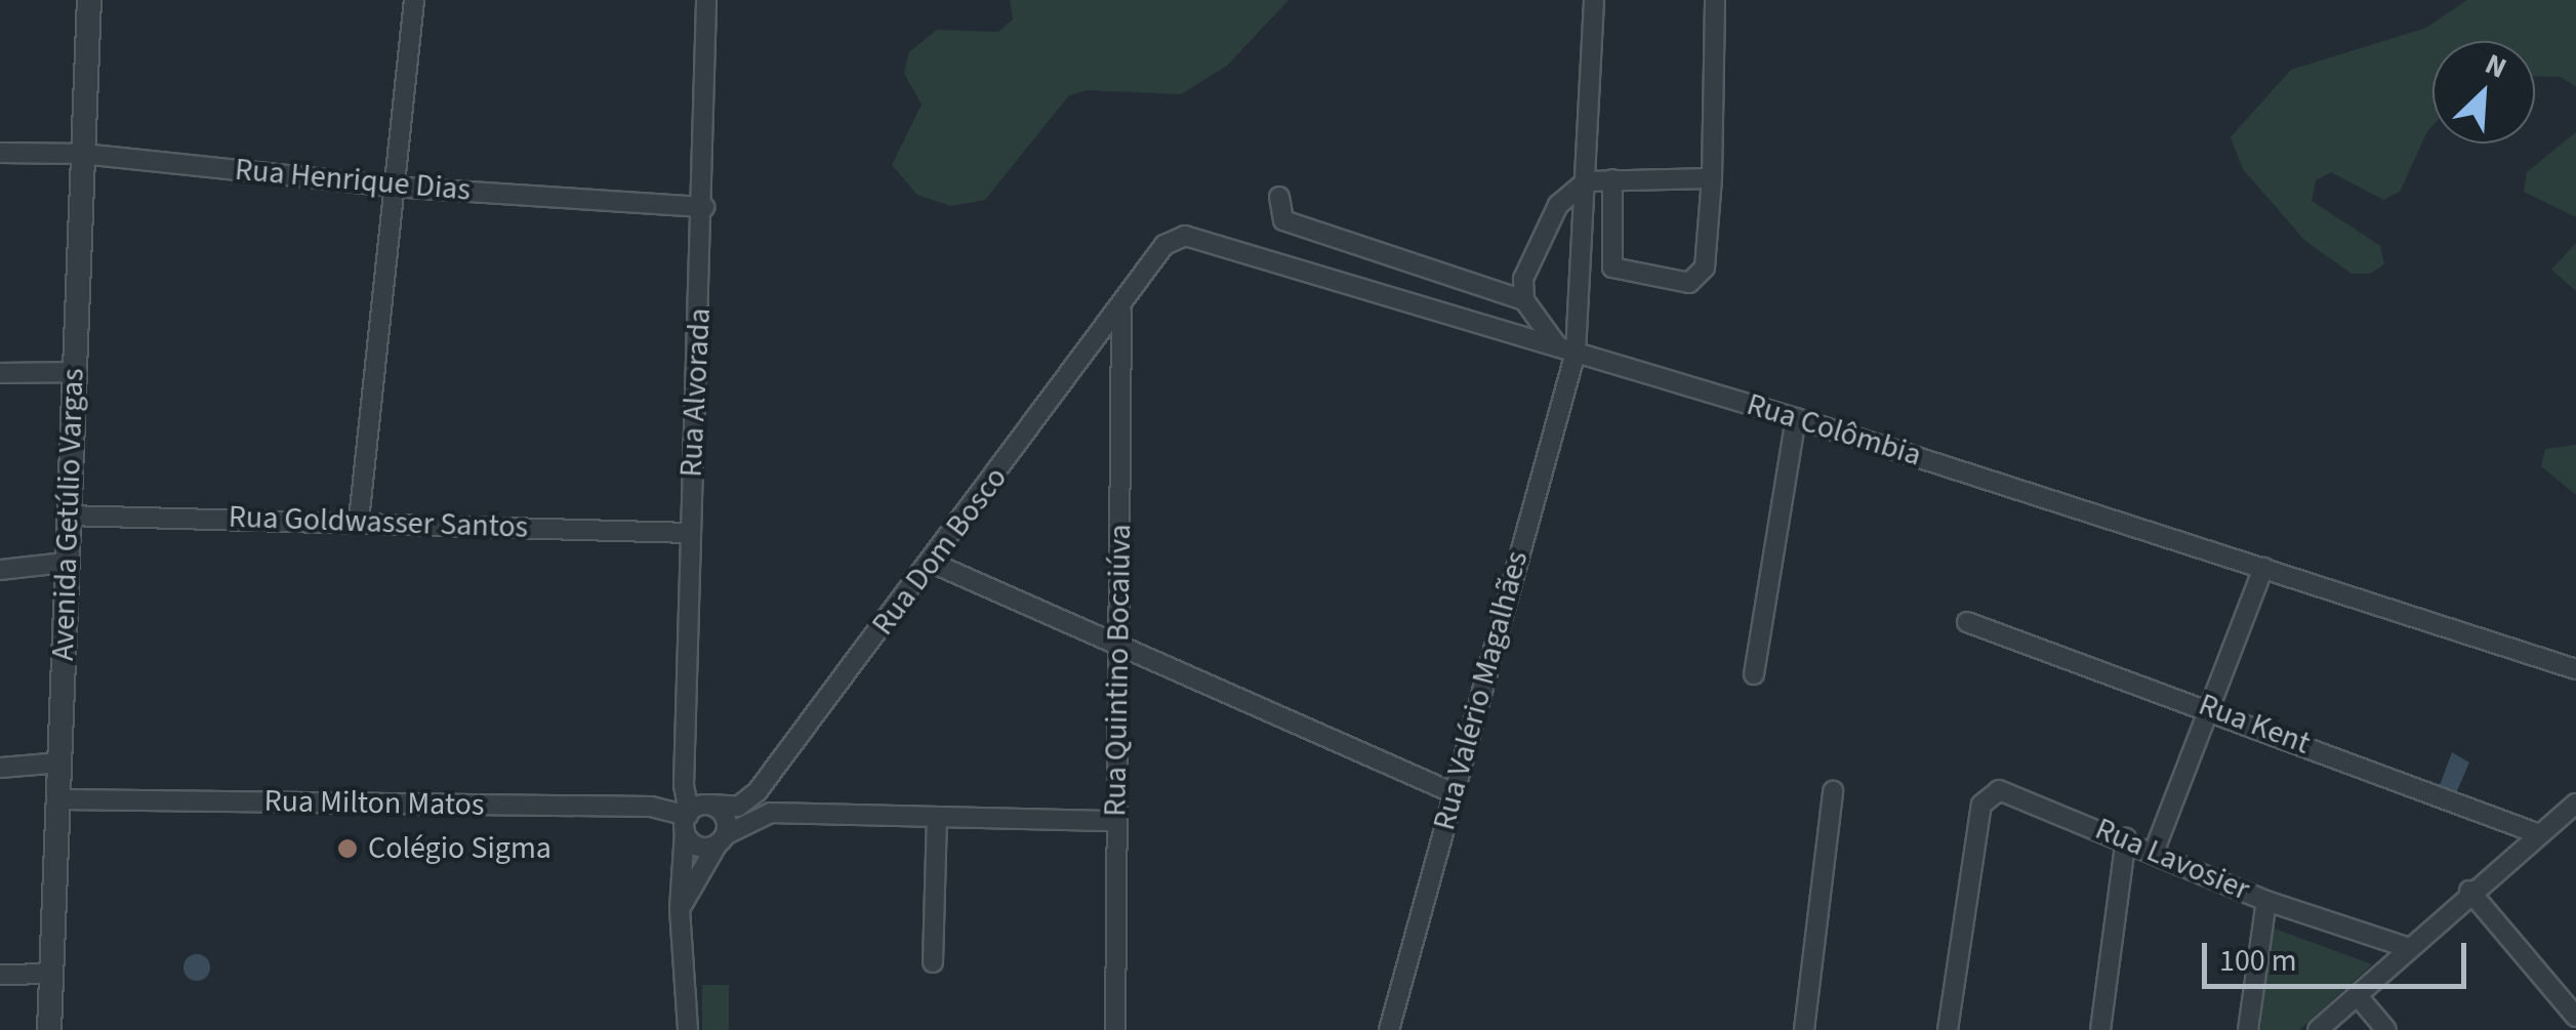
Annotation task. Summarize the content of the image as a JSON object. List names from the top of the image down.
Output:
{
  "streets": {
    "street": [
      "Rua Henrique Dias",
      "Rua Alvorada",
      "Rua Colômbia",
      "Avenida Getúlio Vargas",
      "Rua Goldwasser Santos",
      "Rua Dom Bosco",
      "Rua Quintino Bocaiúva",
      "Rua Valério Magalhães",
      "Rua Kent",
      "Rua Milton Matos",
      "Rua Lavosier"
    ]
  },
  "crossings": [
    ["Rua Henrique Dias", "Rua Alvorada"],
    ["Rua Henrique Dias", "Avenida Getúlio Vargas"],
    ["Rua Alvorada", "Rua Goldwasser Santos"],
    ["Rua Alvorada", "Rua Milton Matos"],
    ["Rua Colômbia", "Rua Dom Bosco"],
    ["Rua Colômbia", "Rua Quintino Bocaiúva"],
    ["Rua Colômbia", "Rua Valério Magalhães"],
    ["Avenida Getúlio Vargas", "Rua Goldwasser Santos"],
    ["Avenida Getúlio Vargas", "Rua Milton Matos"],
    ["Rua Dom Bosco", "Rua Quintino Bocaiúva"]
  ],
  "places": ["Colégio Sigma"],
  "scale_bar": "100 m",
  "north": "top right"
}
